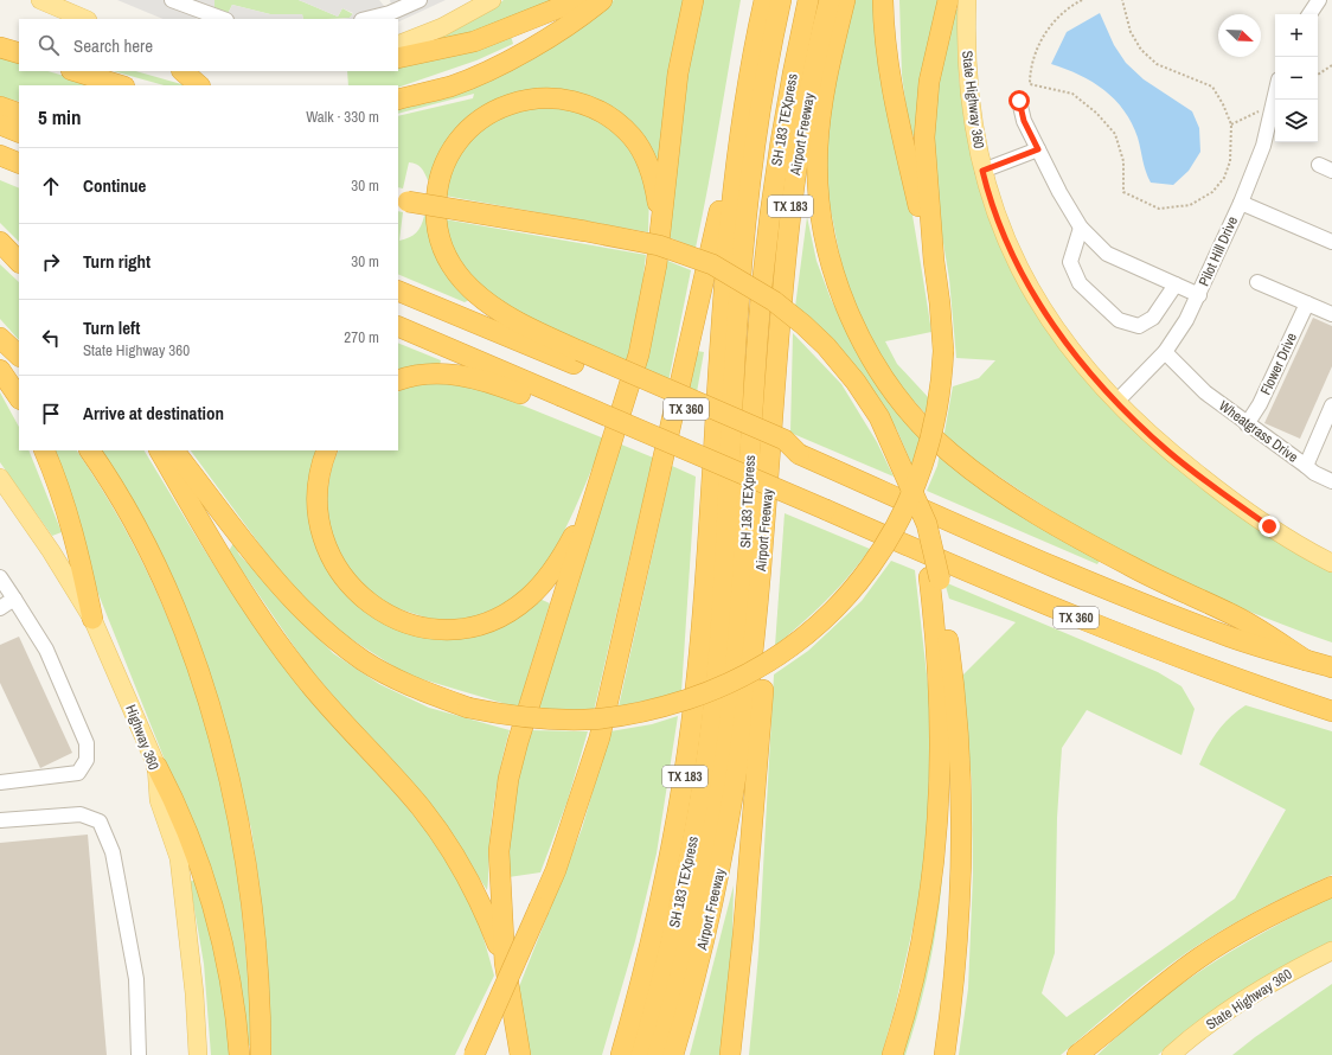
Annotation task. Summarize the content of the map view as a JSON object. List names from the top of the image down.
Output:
{
  "streets": {
    "highway": [
      "SH 183 TEXpress",
      "Airport Freeway",
      "TX 183",
      "TX 360"
    ],
    "main road": ["State Highway 360", "Highway 360"],
    "street": ["Pilot Hill Drive", "Flower Drive", "Wheatgrass Drive"]
  },
  "crossings": [
    ["State Highway 360", "Pilot Hill Drive"],
    ["Pilot Hill Drive", "Wheatgrass Drive"],
    ["Flower Drive", "Wheatgrass Drive"]
  ],
  "north": "bottom right",
  "page": {
    "map_buttons": ["+", "−"],
    "search": "Search here",
    "heading": ["5 min", "Walk · 330 m"],
    "list": [
      ["Continue", "30 m"],
      ["Turn right", "30 m"],
      ["Turn left", "State Highway 360", "270 m"],
      "Arrive at destination"
    ]
  }
}
